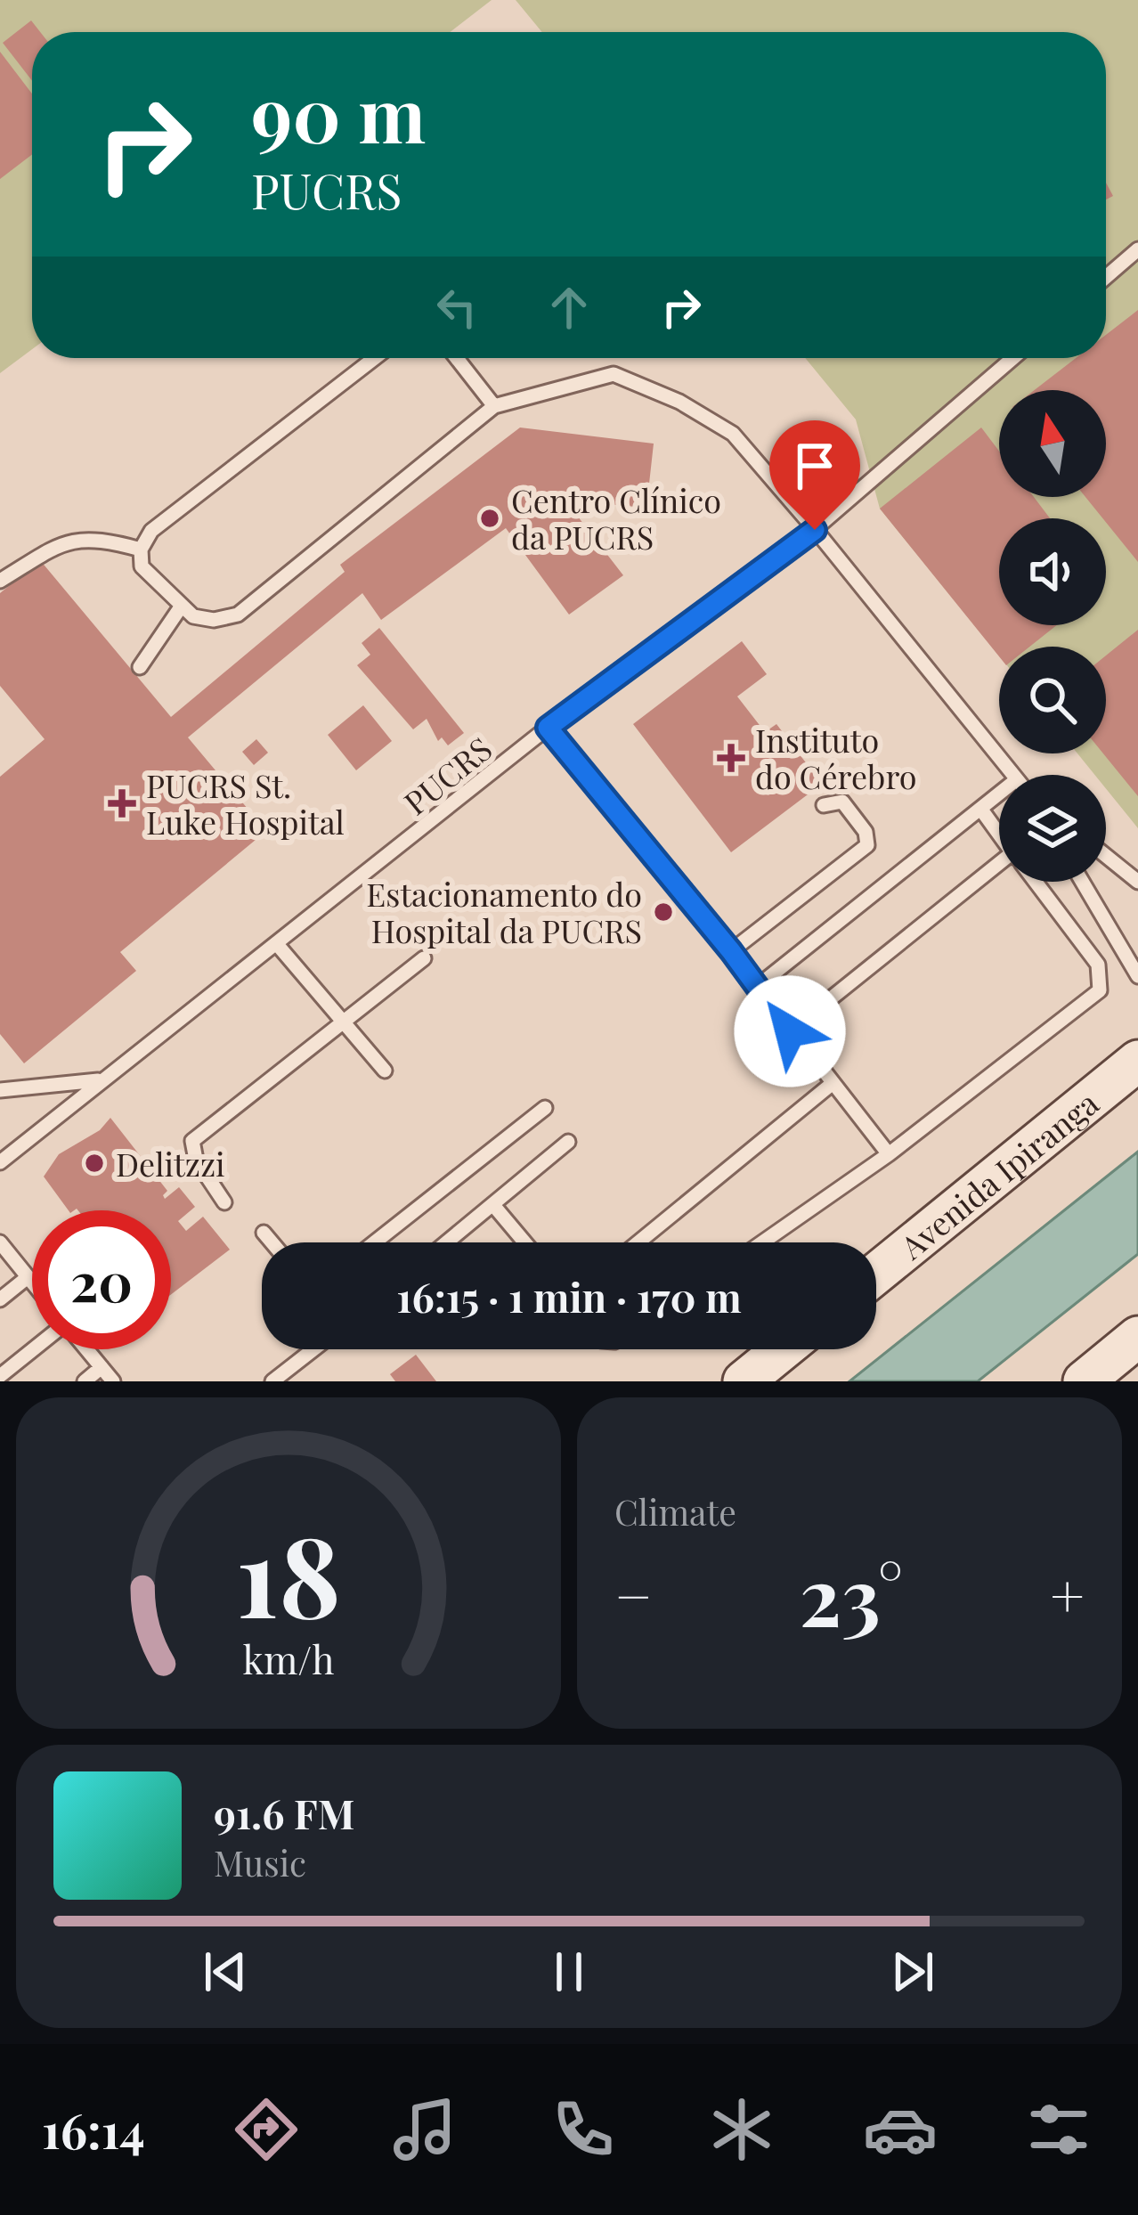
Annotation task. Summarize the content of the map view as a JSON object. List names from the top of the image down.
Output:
{
  "streets": {
    "main road": ["Avenida Ipiranga"],
    "lane": ["PUCRS"]
  },
  "places": {
    "other": ["Centro Clínico da PUCRS", "Estacionamento do Hospital da PUCRS", "Delitzzi"],
    "health": ["Instituto do Cérebro", "PUCRS St. Luke Hospital"]
  },
  "north": "top",
  "page": {
    "turn": ["90 m", "PUCRS"],
    "limit": "20",
    "trip": "16:15 · 1 min · 170 m",
    "tile": "Climate",
    "heat": ["−", "23°", "+"],
    "song": ["91.6 FM", "Music"],
    "tabs": "16:14",
    "gauge": ["18", "km/h"]
  }
}
